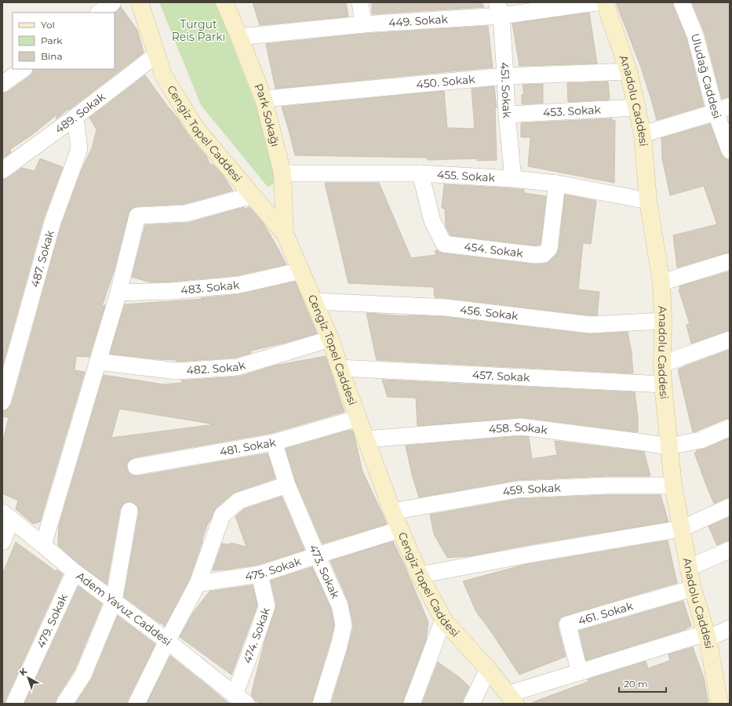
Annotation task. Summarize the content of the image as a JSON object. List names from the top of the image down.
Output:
{
  "streets": {
    "street": [
      "449. Sokak",
      "Uludağ Caddesi",
      "450. Sokak",
      "451. Sokak",
      "Anadolu Caddesi",
      "453. Sokak",
      "489. Sokak",
      "Park Sokağı",
      "Cengiz Topel Caddesi",
      "455. Sokak",
      "454. Sokak",
      "487. Sokak",
      "483. Sokak",
      "456. Sokak",
      "482. Sokak",
      "457. Sokak",
      "458. Sokak",
      "481. Sokak",
      "459. Sokak",
      "475. Sokak",
      "473. Sokak",
      "Adem Yavuz Caddesi",
      "461. Sokak",
      "479. Sokak",
      "474. Sokak"
    ]
  },
  "crossings": [
    ["449. Sokak", "451. Sokak"],
    ["449. Sokak", "Park Sokağı"],
    ["450. Sokak", "451. Sokak"],
    ["450. Sokak", "Anadolu Caddesi"],
    ["450. Sokak", "Park Sokağı"],
    ["451. Sokak", "453. Sokak"],
    ["451. Sokak", "455. Sokak"],
    ["Anadolu Caddesi", "453. Sokak"],
    ["Anadolu Caddesi", "455. Sokak"],
    ["Anadolu Caddesi", "456. Sokak"],
    ["Anadolu Caddesi", "457. Sokak"],
    ["Anadolu Caddesi", "458. Sokak"],
    ["Anadolu Caddesi", "459. Sokak"],
    ["Anadolu Caddesi", "461. Sokak"],
    ["489. Sokak", "Cengiz Topel Caddesi"],
    ["489. Sokak", "487. Sokak"],
    ["Park Sokağı", "Cengiz Topel Caddesi"],
    ["Park Sokağı", "455. Sokak"],
    ["Cengiz Topel Caddesi", "483. Sokak"],
    ["Cengiz Topel Caddesi", "456. Sokak"],
    ["Cengiz Topel Caddesi", "482. Sokak"],
    ["Cengiz Topel Caddesi", "457. Sokak"],
    ["Cengiz Topel Caddesi", "458. Sokak"],
    ["Cengiz Topel Caddesi", "481. Sokak"],
    ["Cengiz Topel Caddesi", "459. Sokak"],
    ["Cengiz Topel Caddesi", "475. Sokak"],
    ["455. Sokak", "454. Sokak"],
    ["481. Sokak", "473. Sokak"],
    ["475. Sokak", "473. Sokak"],
    ["475. Sokak", "474. Sokak"],
    ["Adem Yavuz Caddesi", "479. Sokak"],
    ["Adem Yavuz Caddesi", "474. Sokak"]
  ],
  "parks": ["Turgut Reis Parkı"],
  "legend": ["Yol", "Park", "Bina"],
  "scale_bar": "20 m",
  "north": "top left"
}
